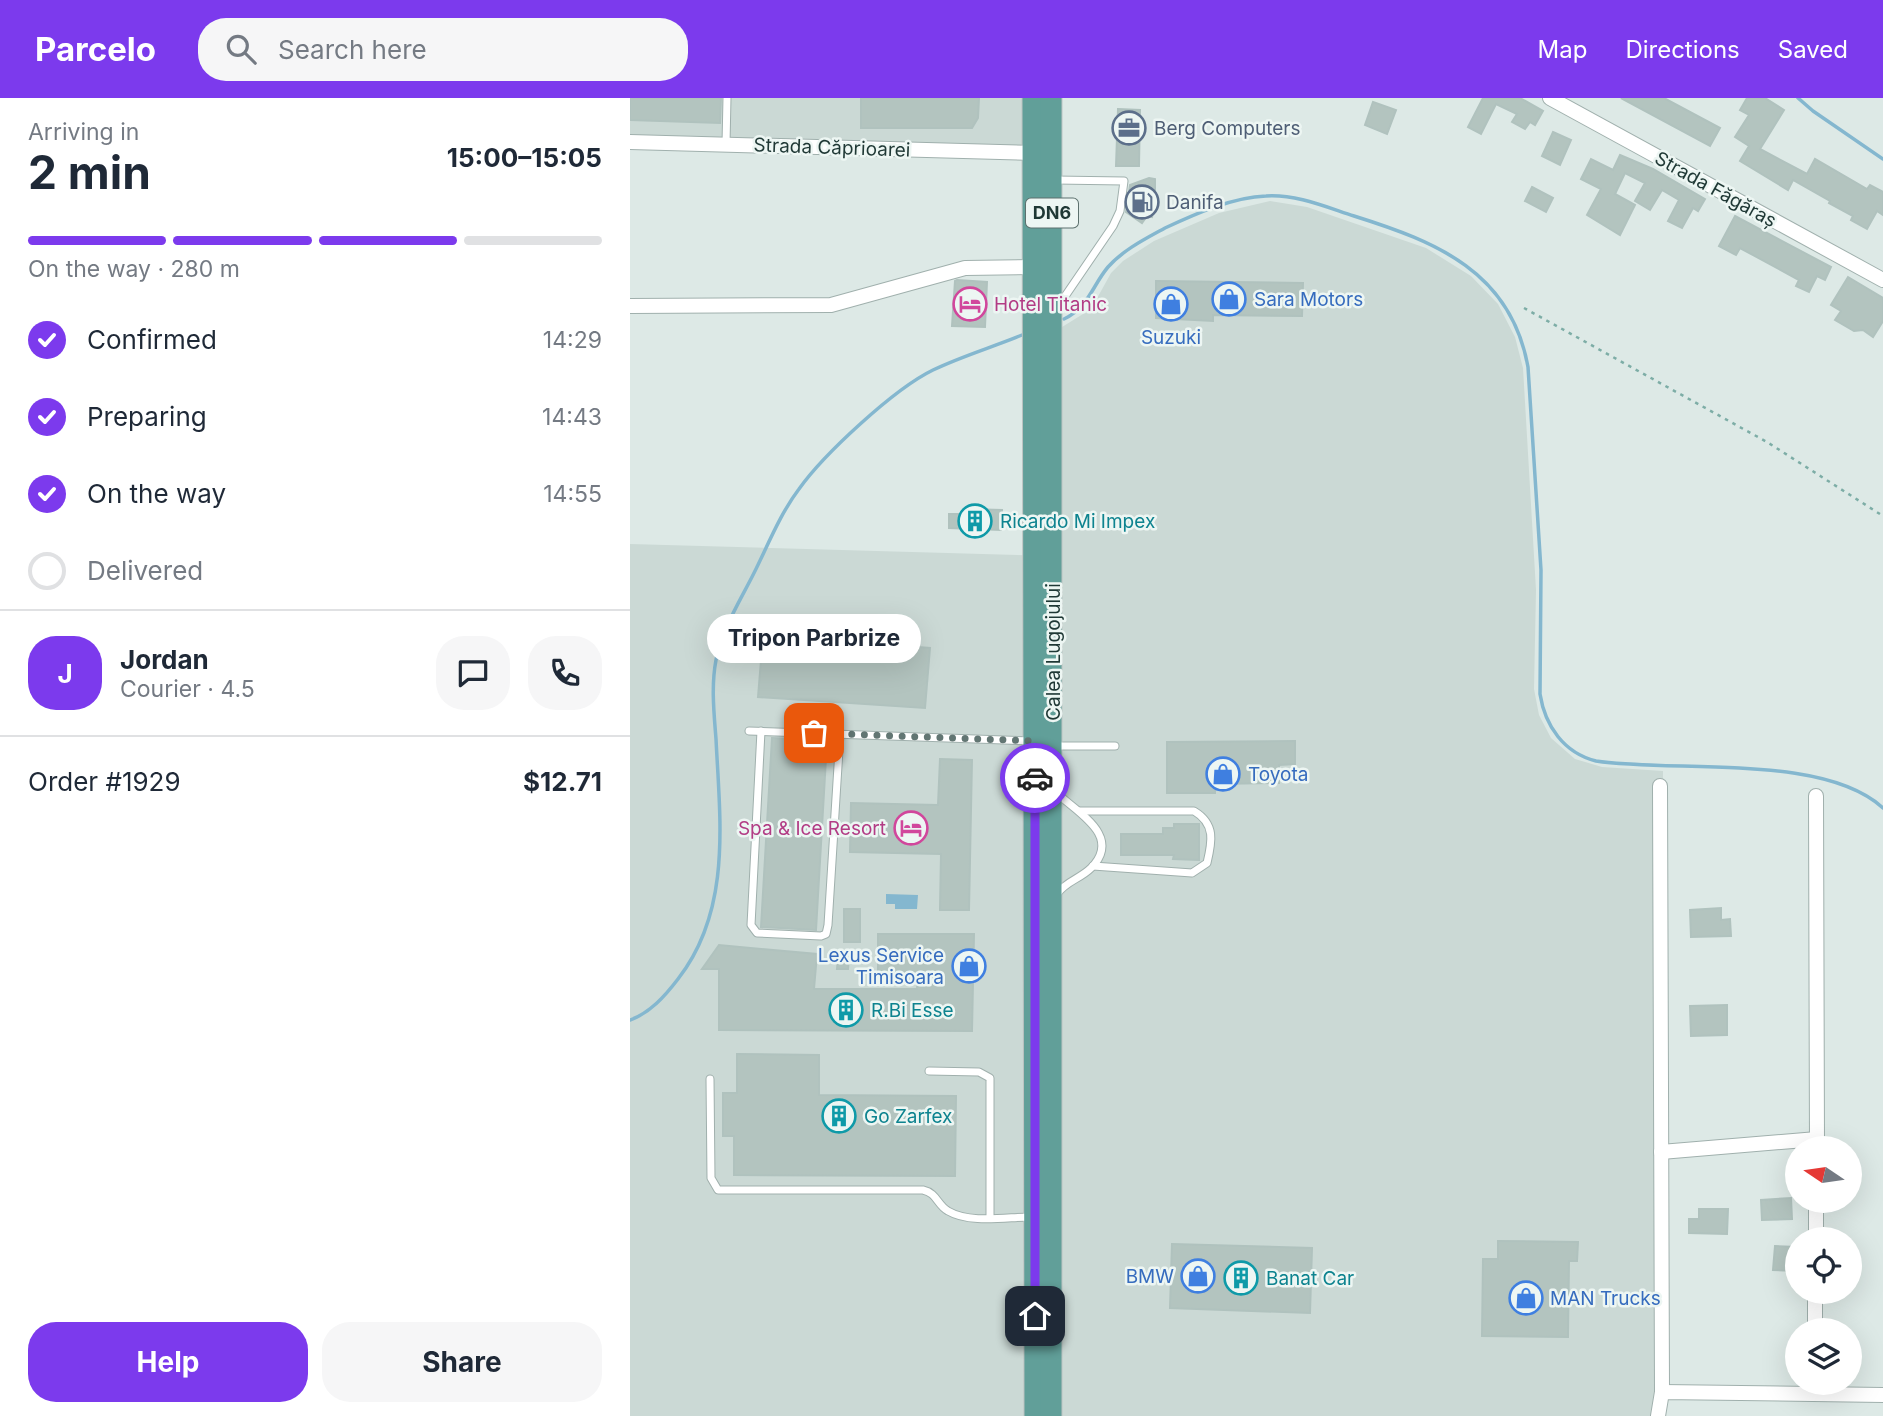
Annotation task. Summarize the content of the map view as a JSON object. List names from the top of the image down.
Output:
{
  "streets": {
    "main road": ["DN6", "Calea Lugojului"],
    "street": ["Strada Căprioarei", "Strada Făgăraș"]
  },
  "crossings": [
    ["Strada Căprioarei", "Calea Lugojului"]
  ],
  "places": {
    "office": ["Berg Computers"],
    "fuel station": ["Danifa"],
    "shop": [
      "Sara Motors",
      "Suzuki",
      "Toyota",
      "Lexus Service Timisoara",
      "BMW",
      "MAN Trucks"
    ],
    "hotel": ["Hotel Titanic", "Spa & Ice Resort"],
    "building": [
      "Ricardo Mi Impex",
      "R.Bi Esse",
      "Go Zarfex",
      "Banat Car"
    ],
    "other": ["Tripon Parbrize"]
  },
  "north": "left",
  "page": {
    "header": "Parcelo",
    "search": "Search here",
    "nav": ["Map", "Directions", "Saved"],
    "heading": ["2 min", "Arriving in", "15:00–15:05"],
    "panel": [
      "Jordan",
      "Courier · 4.5",
      "Order #1929",
      "$12.71"
    ],
    "bar": "On the way · 280 m",
    "list": [
      ["Confirmed", "14:29"],
      ["Preparing", "14:43"],
      ["On the way", "14:55"],
      "Delivered"
    ],
    "bubble": "Tripon Parbrize",
    "round": "J",
    "buttons": ["Help", "Share"]
  }
}
